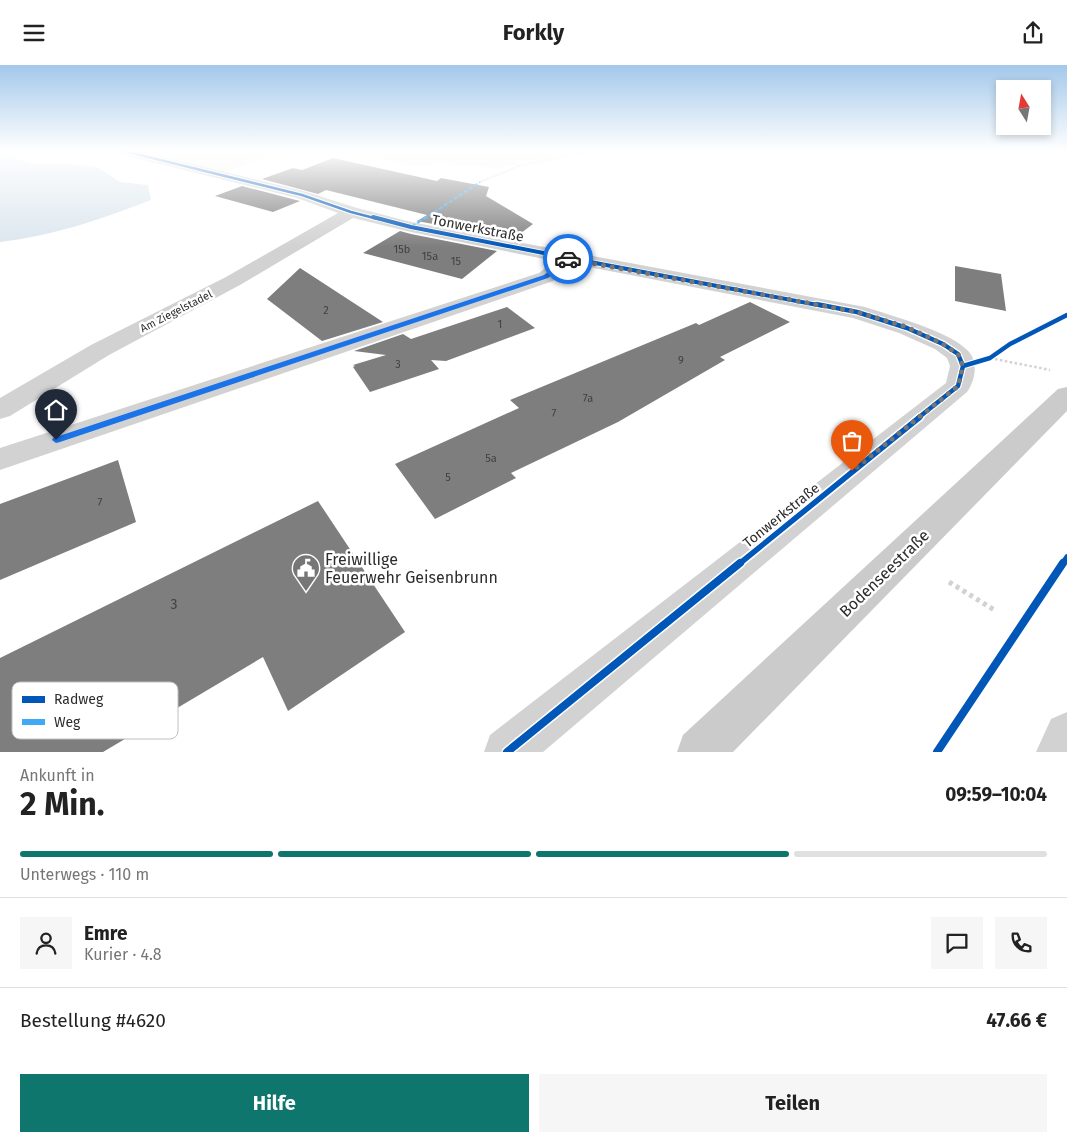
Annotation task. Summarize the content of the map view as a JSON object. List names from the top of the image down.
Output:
{
  "streets": {
    "main road": ["Bodenseestraße"],
    "street": ["Tonwerkstraße", "Am Ziegelstadel"]
  },
  "crossings": [
    ["Tonwerkstraße", "Am Ziegelstadel"]
  ],
  "places": {
    "public building": ["Freiwillige Feuerwehr Geisenbrunn"]
  },
  "house_numbers": [
    "15b",
    "15a",
    "15",
    "2",
    "1",
    "9",
    "3",
    "7a",
    "7",
    "5a",
    "5",
    "7",
    "3"
  ],
  "legend": ["Radweg", "Weg"],
  "north": "top",
  "page": {
    "header": "Forkly",
    "heading": ["2 Min.", "Ankunft in", "09:59–10:04"],
    "panel": [
      "Emre",
      "Kurier · 4.8",
      "Bestellung #4620",
      "47.66 €"
    ],
    "bar": "Unterwegs · 110 m",
    "buttons": ["Hilfe", "Teilen"]
  }
}
